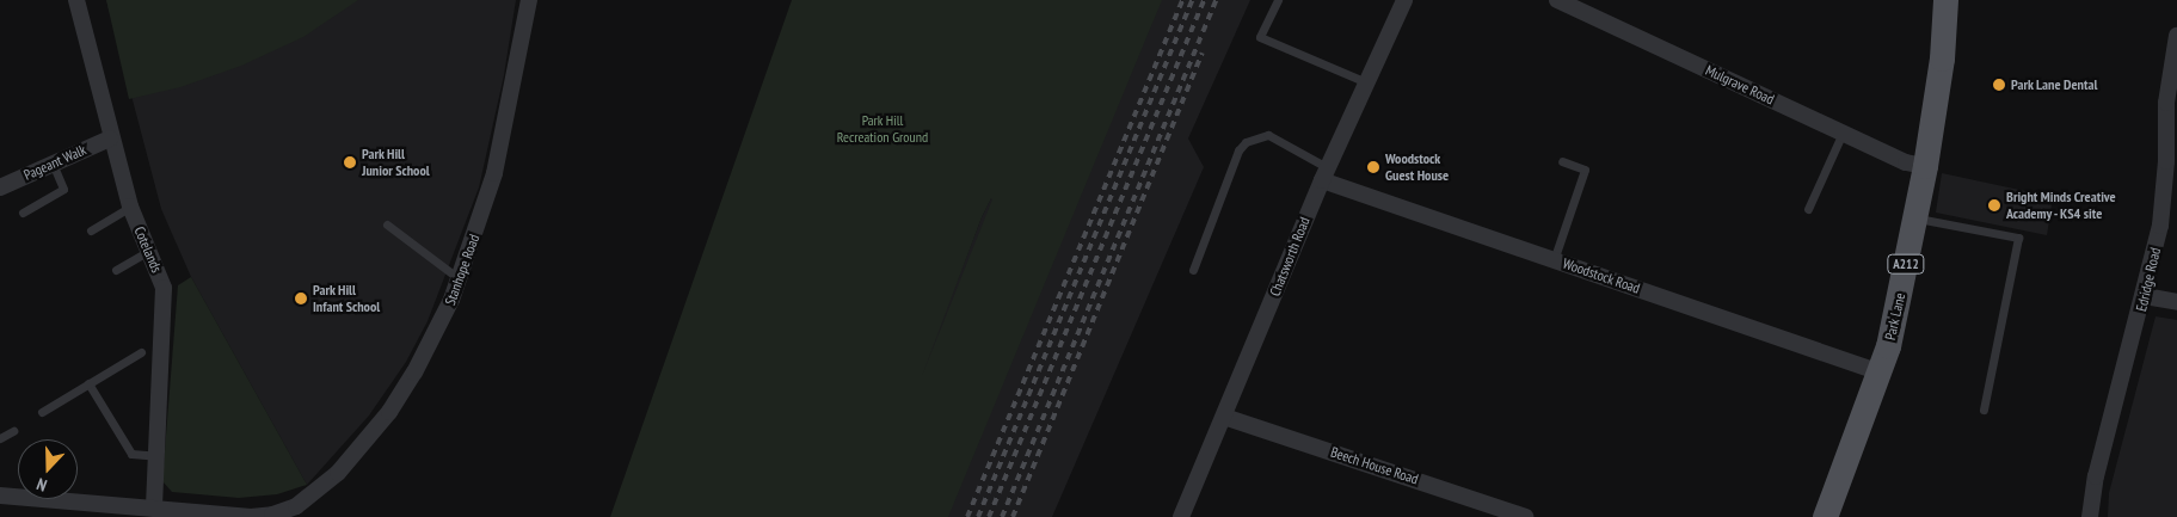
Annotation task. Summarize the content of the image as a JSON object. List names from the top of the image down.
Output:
{
  "streets": {
    "main road": ["A212", "Park Lane"],
    "street": [
      "Mulgrave Road",
      "Pageant Walk",
      "Cotelands",
      "Chatsworth Road",
      "Stanhope Road",
      "Woodstock Road",
      "Edridge Road",
      "Beech House Road"
    ]
  },
  "crossings": [
    ["Mulgrave Road", "Park Lane"],
    ["Pageant Walk", "Cotelands"],
    ["Cotelands", "Stanhope Road"],
    ["Chatsworth Road", "Woodstock Road"],
    ["Chatsworth Road", "Beech House Road"],
    ["Woodstock Road", "Park Lane"]
  ],
  "parks": ["Park Hill Recreation Ground"],
  "places": [
    "Park Lane Dental",
    "Park Hill Junior School",
    "Woodstock Guest House",
    "Bright Minds Creative Academy - KS4 site",
    "Park Hill Infant School"
  ],
  "north": "bottom"
}
